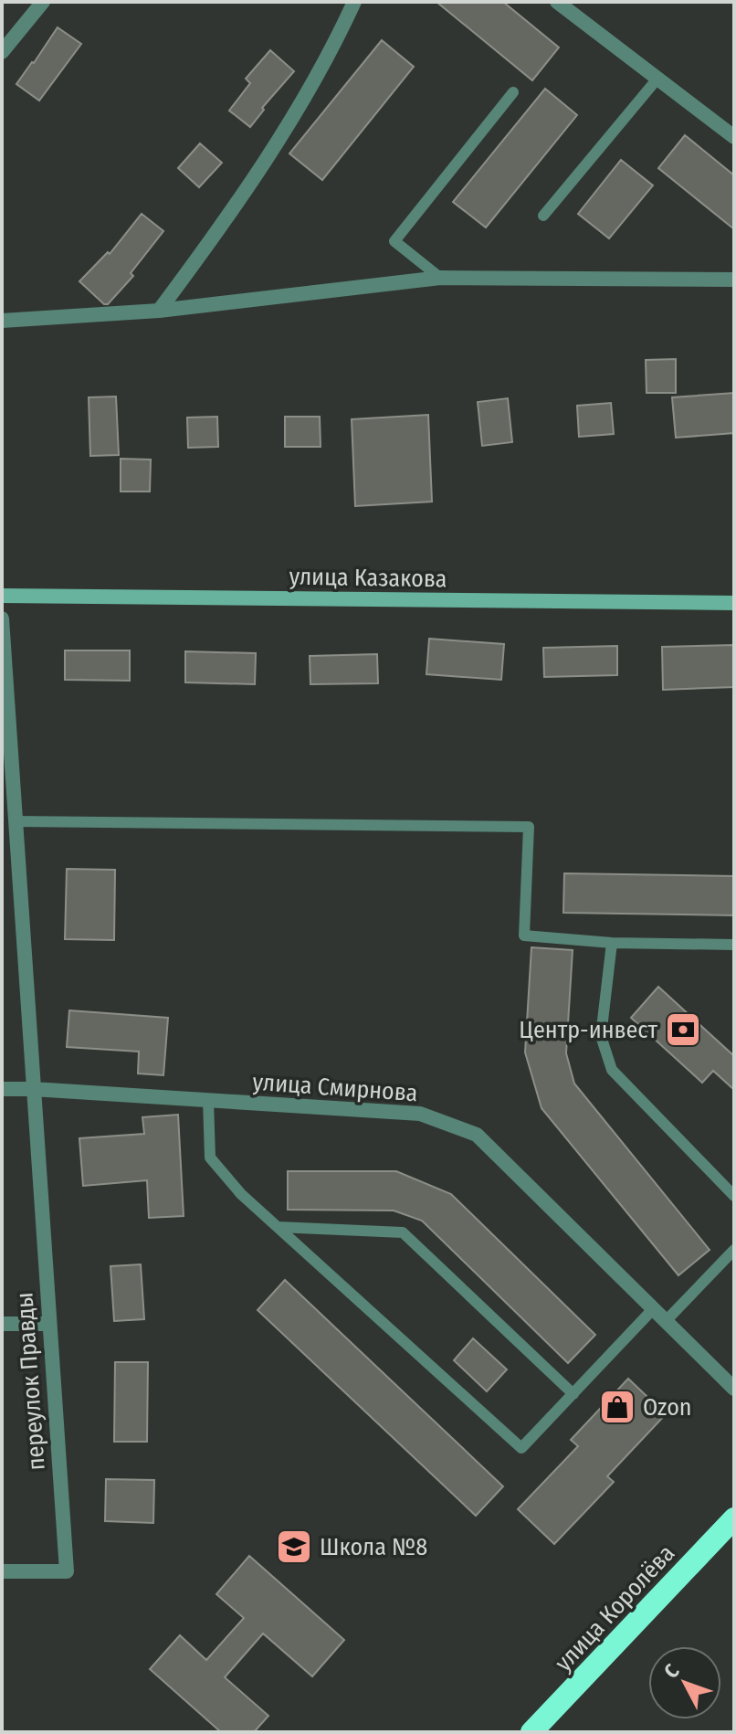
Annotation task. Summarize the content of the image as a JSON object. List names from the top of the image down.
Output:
{
  "streets": {
    "highway": ["улица Королёва"],
    "main road": ["улица Казакова"],
    "street": ["улица Смирнова", "переулок Правды"]
  },
  "crossings": [
    ["улица Смирнова", "переулок Правды"]
  ],
  "places": {
    "bank": ["Центр-инвест"],
    "shop": ["Ozon"],
    "school or university": ["Школа №8"]
  },
  "north": "top left"
}
